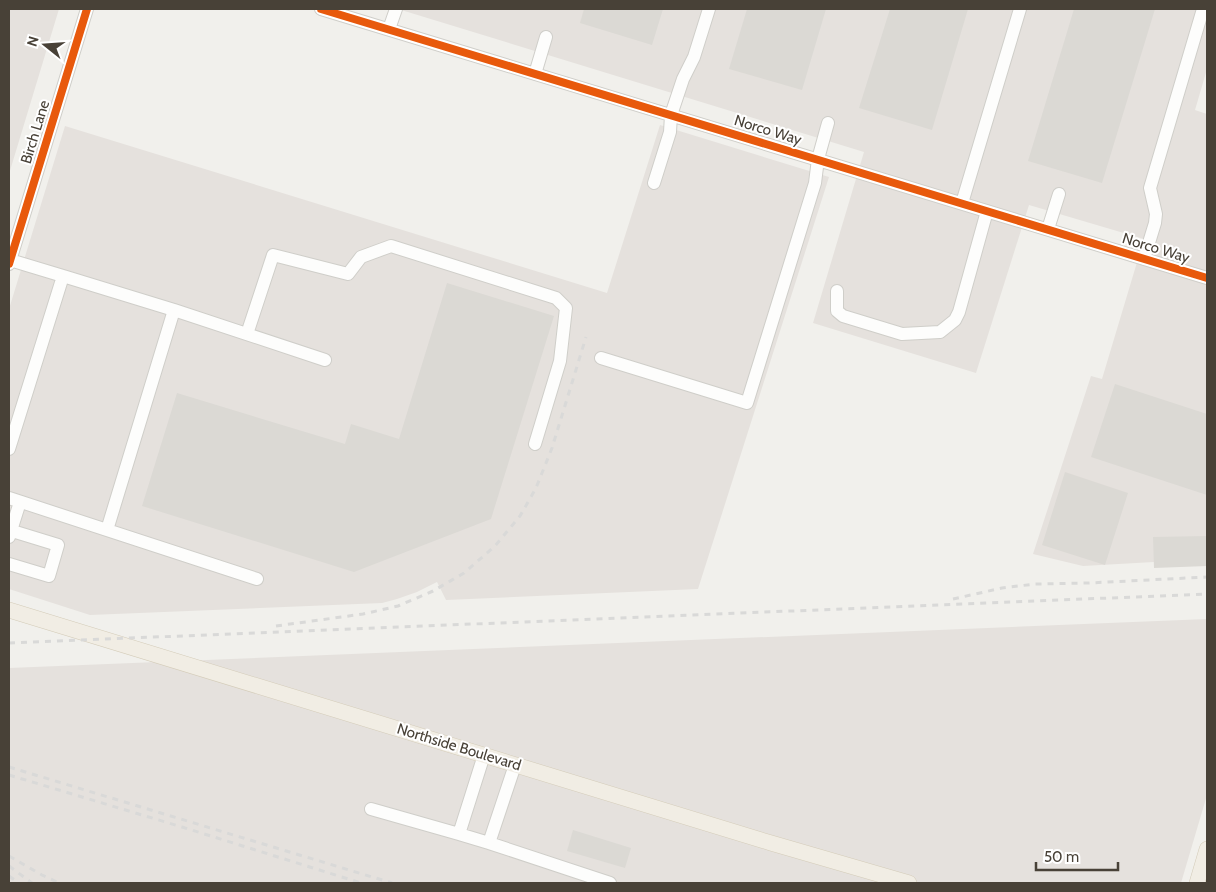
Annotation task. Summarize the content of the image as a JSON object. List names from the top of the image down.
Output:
{
  "streets": {
    "main road": ["Northside Boulevard"],
    "street": ["Norco Way", "Birch Lane"]
  },
  "scale_bar": "50 m",
  "north": "left"
}
